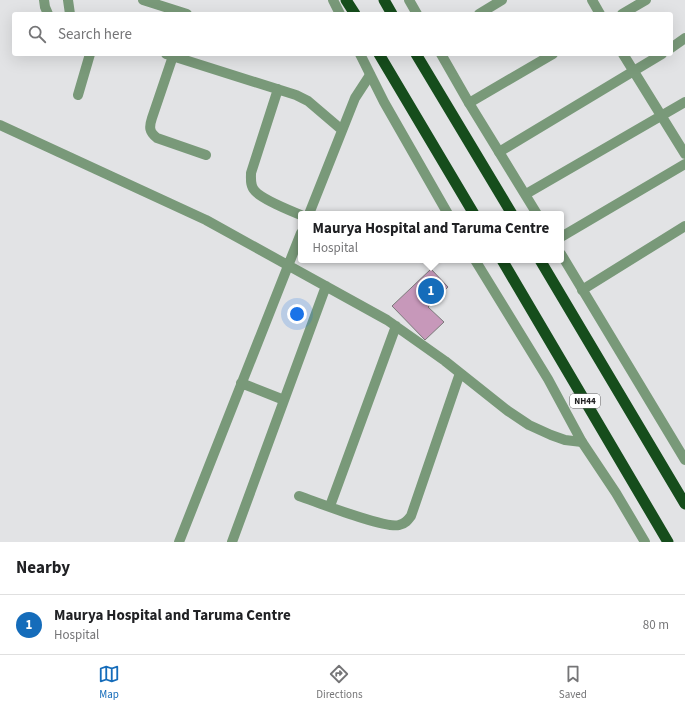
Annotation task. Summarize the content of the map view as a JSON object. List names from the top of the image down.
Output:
{
  "streets": {
    "highway": ["NH44"]
  },
  "page": {
    "search": "Search here",
    "popup": ["Maurya Hospital and Taruma Centre", "Hospital"],
    "pins": "1",
    "heading": "Nearby",
    "list": [
      {
        "mark": "1",
        "name": "Maurya Hospital and Taruma Centre",
        "note": "Hospital",
        "value": "80 m"
      }
    ],
    "nav": ["Map", "Directions", "Saved"]
  }
}
